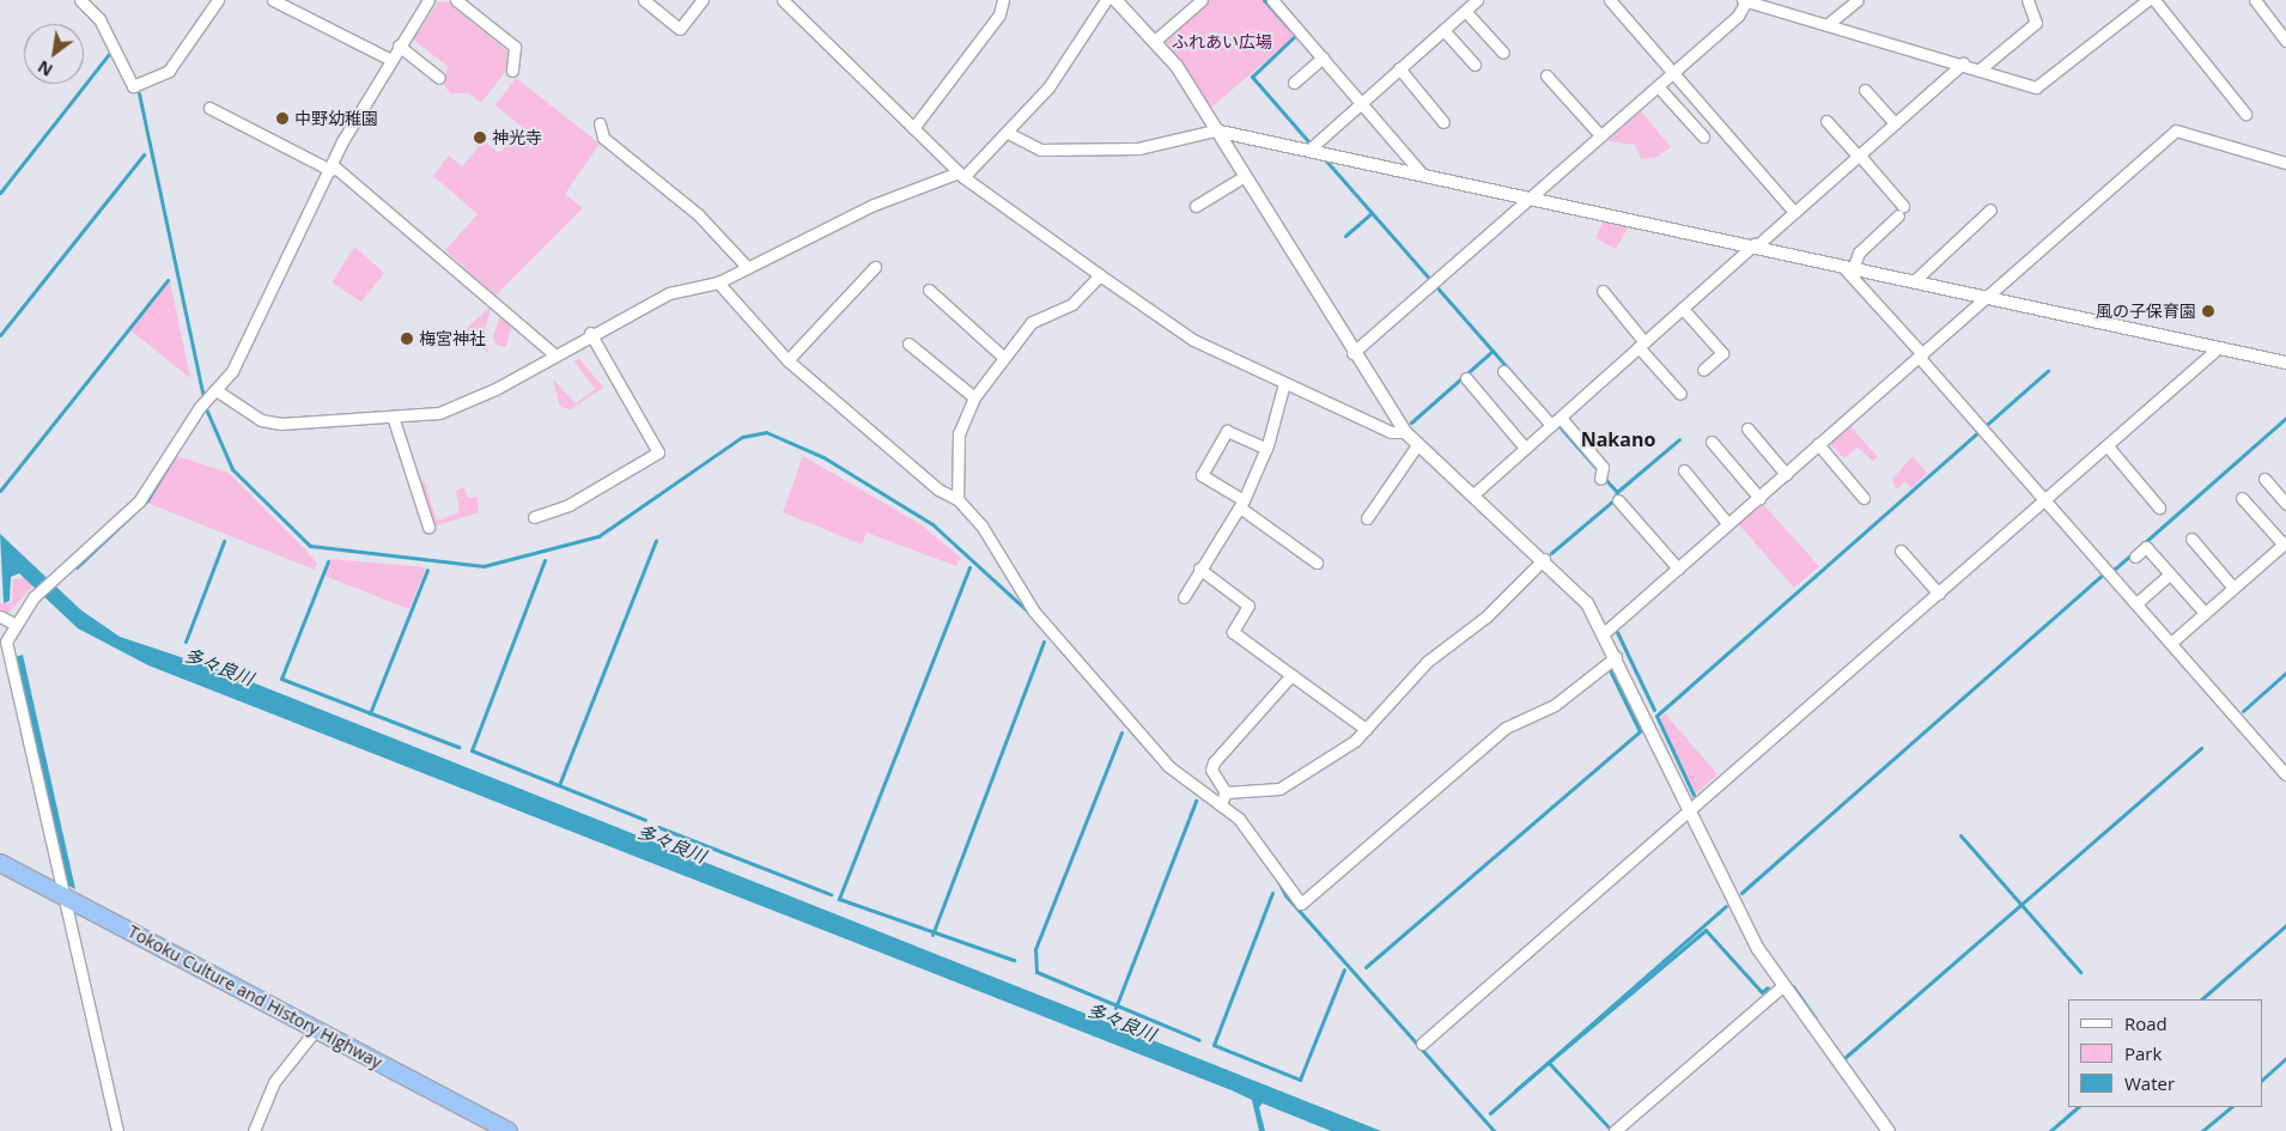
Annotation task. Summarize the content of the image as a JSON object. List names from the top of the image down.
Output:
{
  "streets": {
    "highway": ["Tokoku Culture and History Highway"]
  },
  "districts": ["Nakano"],
  "water": ["多々良川"],
  "parks": ["ふれあい広場"],
  "places": [
    "中野幼稚園",
    "神光寺",
    "風の子保育園",
    "梅宮神社"
  ],
  "legend": ["Road", "Park", "Water"],
  "north": "bottom left"
}
